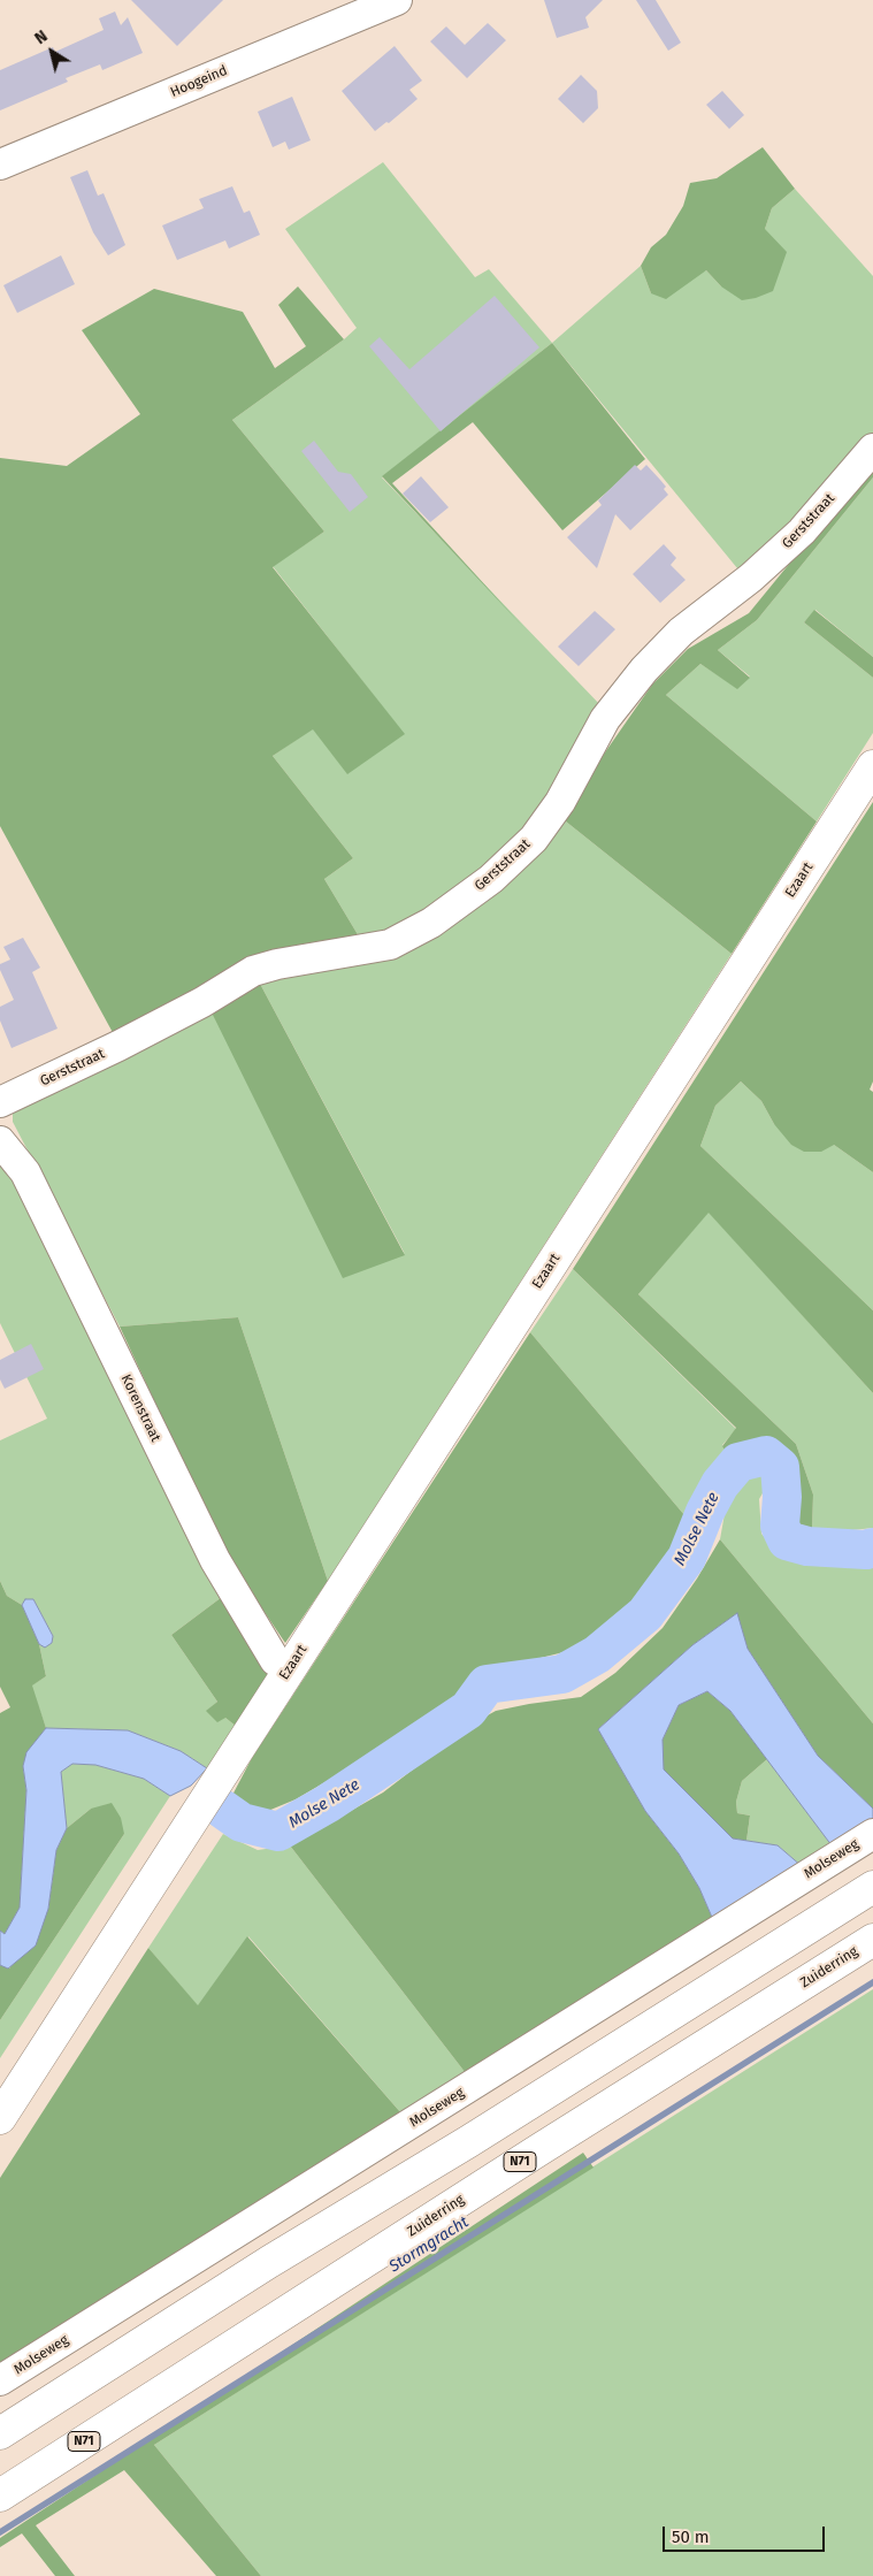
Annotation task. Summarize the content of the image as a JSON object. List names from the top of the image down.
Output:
{
  "streets": {
    "main road": ["Ezaart", "Zuiderring", "N71"],
    "street": [
      "Hoogeind",
      "Gerststraat",
      "Korenstraat",
      "Molseweg"
    ]
  },
  "crossings": [
    ["Ezaart", "Korenstraat"]
  ],
  "water": ["Molse Nete", "Stormgracht"],
  "scale_bar": "50 m",
  "north": "top left"
}
